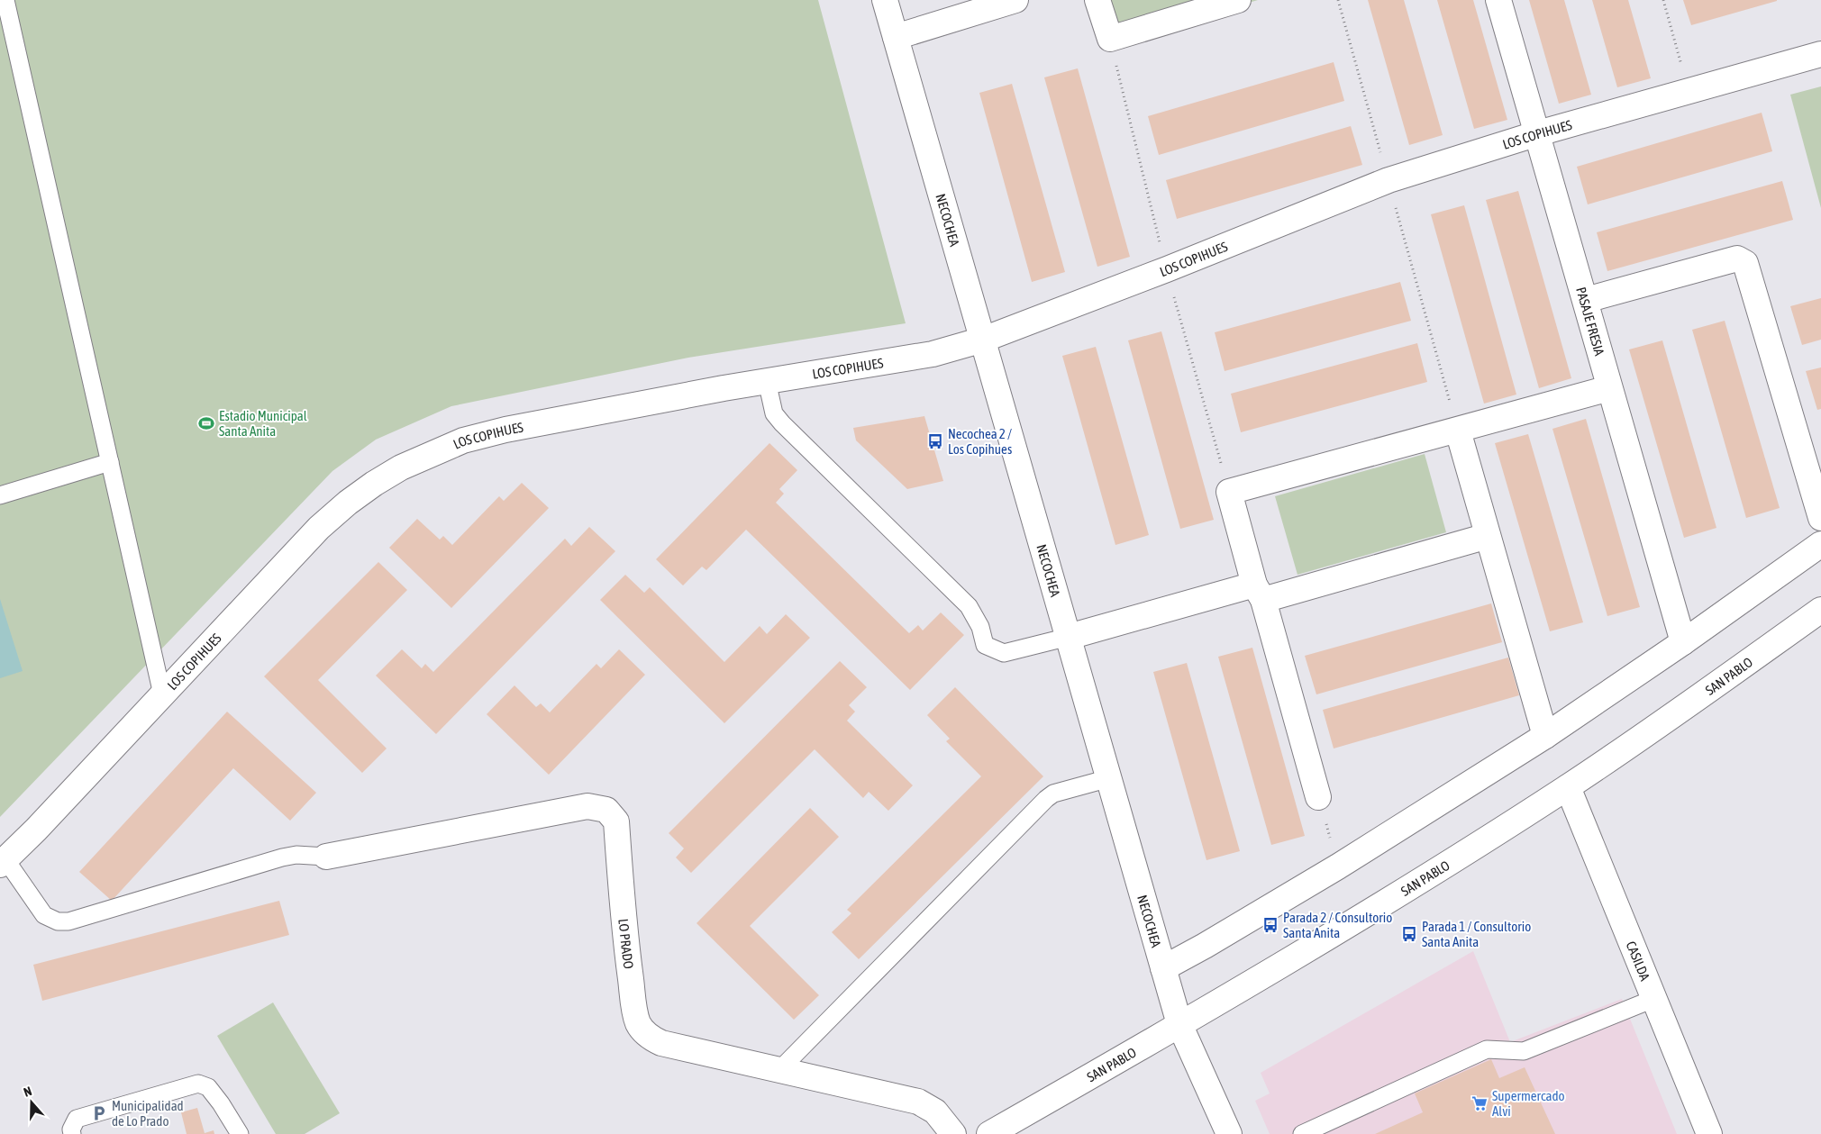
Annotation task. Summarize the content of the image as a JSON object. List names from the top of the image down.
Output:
{
  "streets": {
    "street": [
      "LOS COPIHUES",
      "NECOCHEA",
      "PASAJE FRESIA",
      "SAN PABLO",
      "LO PRADO",
      "CASILDA"
    ]
  },
  "crossings": [
    ["LOS COPIHUES", "NECOCHEA"],
    ["LOS COPIHUES", "PASAJE FRESIA"],
    ["NECOCHEA", "SAN PABLO"],
    ["SAN PABLO", "CASILDA"]
  ],
  "places": {
    "sports": ["Estadio Municipal Santa Anita"],
    "bus stop": ["Necochea 2 / Los Copihues", "Parada 2 / Consultorio Santa Anita", "Parada 1 / Consultorio Santa Anita"],
    "supermarket": ["Supermercado Alvi"],
    "parking": ["Municipalidad de Lo Prado"]
  },
  "north": "top"
}
